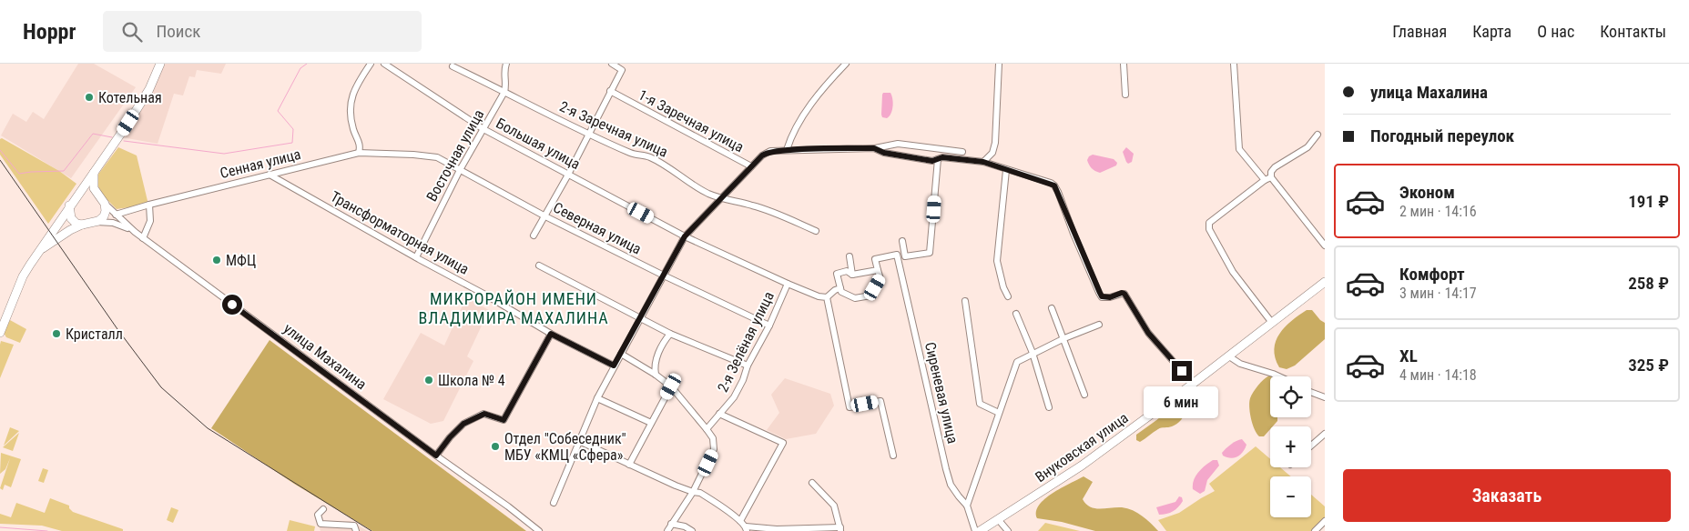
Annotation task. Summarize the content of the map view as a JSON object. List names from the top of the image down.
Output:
{
  "streets": {
    "main road": ["Внуковская улица"],
    "street": [
      "1-я Заречная улица",
      "2-я Заречная улица",
      "Большая улица",
      "Восточная улица",
      "Сенная улица",
      "Северная улица",
      "Трансформаторная улица",
      "2-я Зелёная улица",
      "улица Махалина",
      "Сиреневая улица"
    ]
  },
  "crossings": [
    ["2-я Заречная улица", "Восточная улица"],
    ["Большая улица", "Восточная улица"],
    ["Большая улица", "2-я Зелёная улица"],
    ["Восточная улица", "Северная улица"],
    ["Восточная улица", "Трансформаторная улица"],
    ["Сенная улица", "Северная улица"],
    ["Сенная улица", "Трансформаторная улица"],
    ["Сенная улица", "улица Махалина"],
    ["Северная улица", "2-я Зелёная улица"]
  ],
  "districts": ["МИКРОРАЙОН ИМЕНИ ВЛАДИМИРА МАХАЛИНА"],
  "places": [
    "Котельная",
    "МФЦ",
    "Кристалл",
    "Школа № 4",
    "Отдел \"Собеседник\" МБУ «КМЦ «Сфера»"
  ],
  "page": {
    "header": "Hoppr",
    "search": "Поиск",
    "nav": [
      "Главная",
      "Карта",
      "О нас",
      "Контакты"
    ],
    "banner": ["улица Махалина", "Погодный переулок"],
    "list": [
      {
        "name": "Эконом",
        "note": "2 мин · 14:16",
        "value": "191 ₽"
      },
      {
        "name": "Комфорт",
        "note": "3 мин · 14:17",
        "value": "258 ₽"
      },
      {
        "name": "XL",
        "note": "4 мин · 14:18",
        "value": "325 ₽"
      }
    ],
    "map_buttons": ["+", "−"],
    "bubble": "6 мин",
    "buttons": "Заказать"
  }
}
